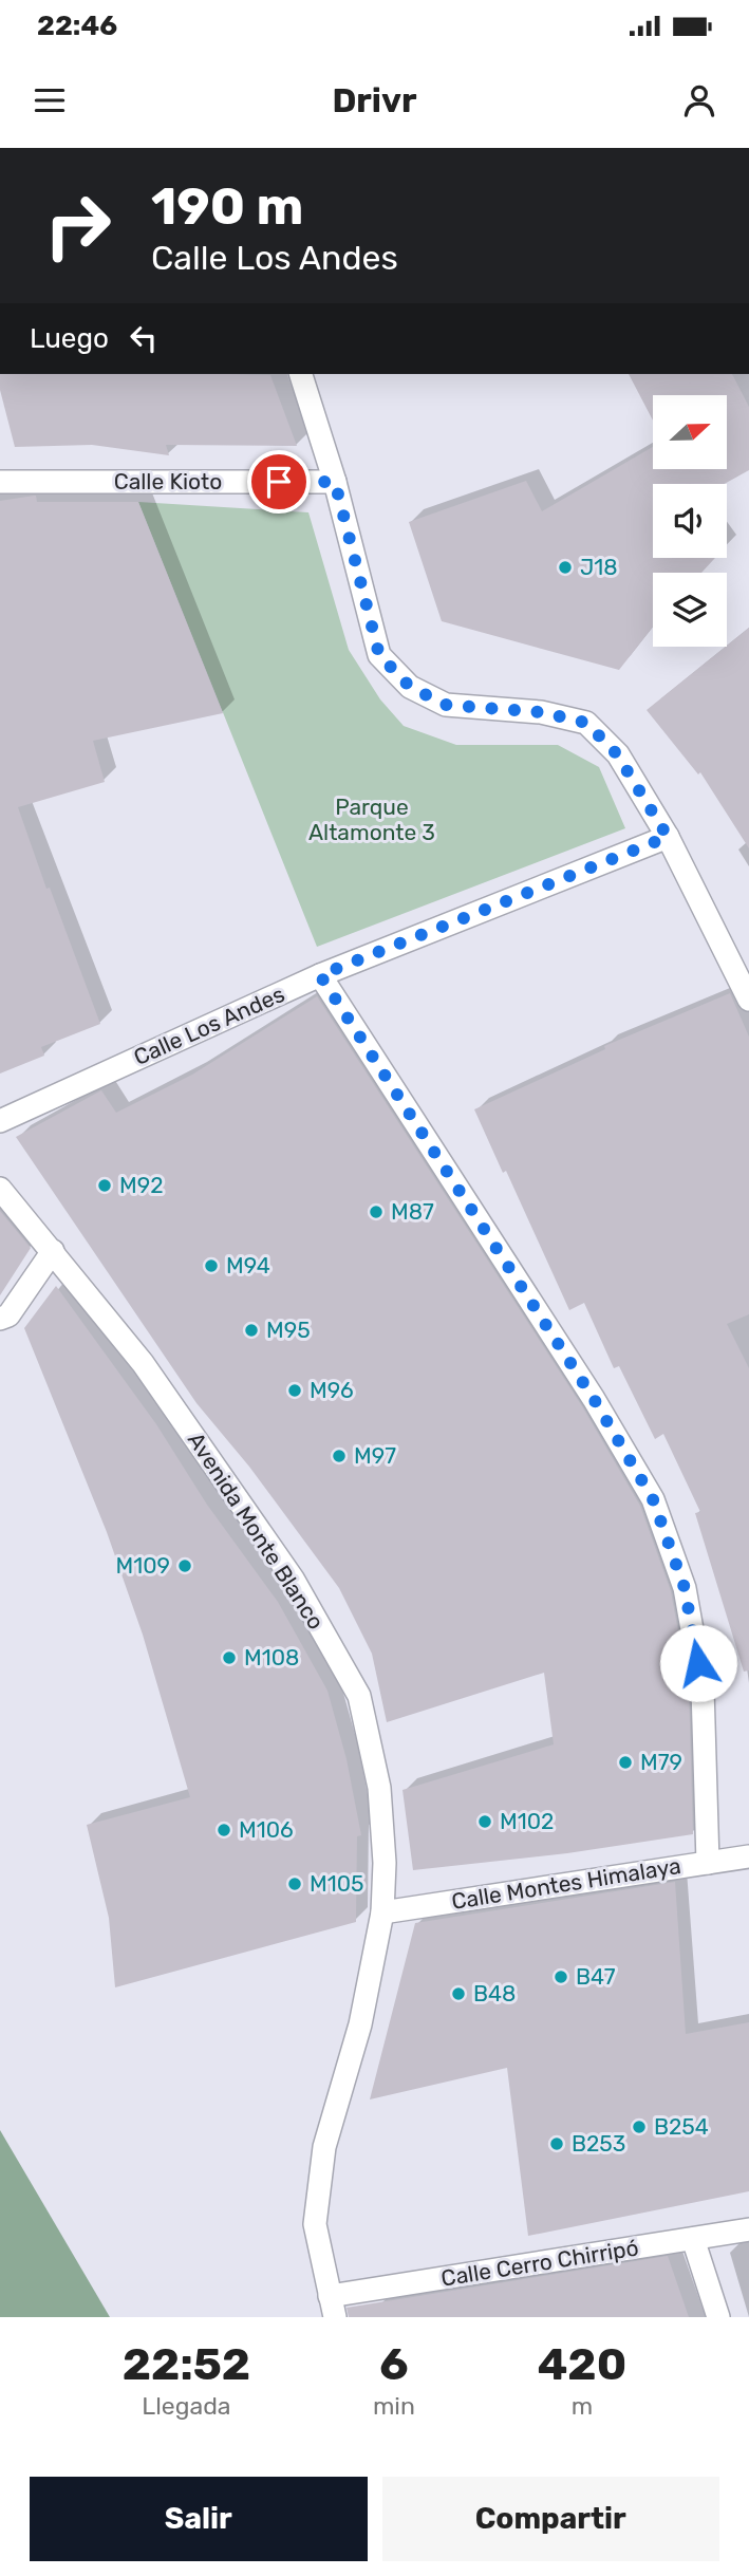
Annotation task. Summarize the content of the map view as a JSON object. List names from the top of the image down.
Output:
{
  "streets": {
    "street": [
      "Calle Kioto",
      "Calle Los Andes",
      "Avenida Monte Blanco",
      "Calle Montes Himalaya",
      "Calle Cerro Chirripó"
    ]
  },
  "crossings": [
    ["Avenida Monte Blanco", "Calle Montes Himalaya"],
    ["Avenida Monte Blanco", "Calle Cerro Chirripó"]
  ],
  "parks": ["Parque Altamonte 3"],
  "places": [
    "J18",
    "M92",
    "M87",
    "M94",
    "M95",
    "M96",
    "M97",
    "M109",
    "M108",
    "M79",
    "M102",
    "M106",
    "M105",
    "B47",
    "B48",
    "B254",
    "B253"
  ],
  "north": "right",
  "page": {
    "status": "22:46",
    "header": "Drivr",
    "turn": ["190 m", "Calle Los Andes"],
    "then": "Luego",
    "eta": [
      "22:52",
      "Llegada",
      "6",
      "min",
      "420",
      "m"
    ],
    "buttons": ["Salir", "Compartir"]
  }
}
